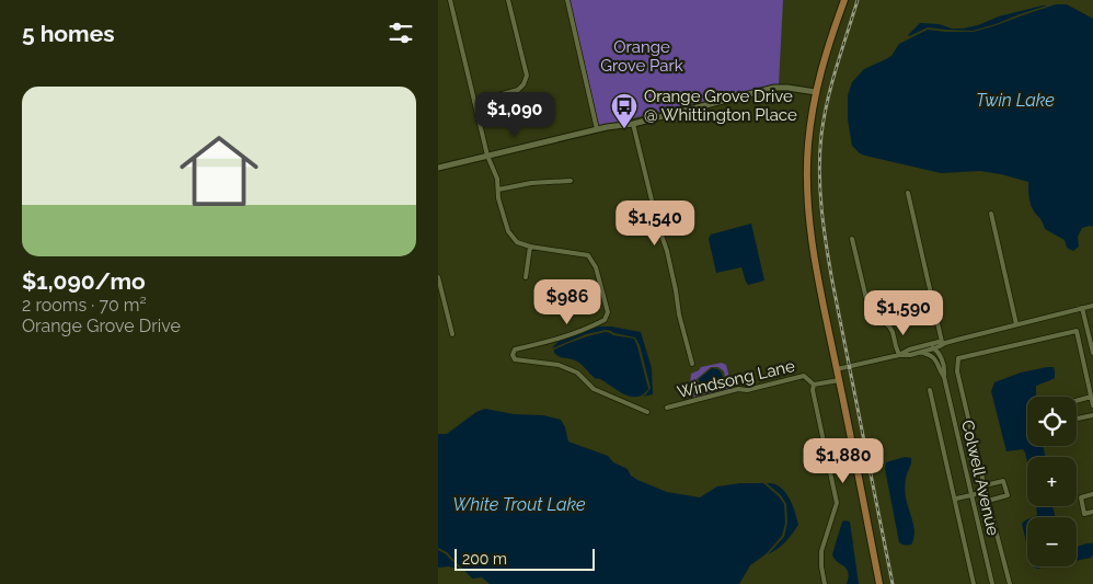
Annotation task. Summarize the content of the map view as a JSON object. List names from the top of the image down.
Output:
{
  "streets": {
    "street": ["Windsong Lane", "Colwell Avenue"]
  },
  "water": ["Twin Lake", "White Trout Lake"],
  "parks": ["Orange Grove Park"],
  "places": {
    "bus stop": ["Orange Grove Drive @ Whittington Place"]
  },
  "scale_bar": "200 m",
  "page": {
    "heading": "5 homes",
    "list": [
      {
        "name": "$1,090/mo",
        "note": "2 rooms · 70 m² · Orange Grove Drive"
      }
    ],
    "price": [
      "$1,090",
      "$1,540",
      "$986",
      "$1,590",
      "$1,880"
    ],
    "map_buttons": ["+", "−"],
    "scale": "200 m"
  }
}
